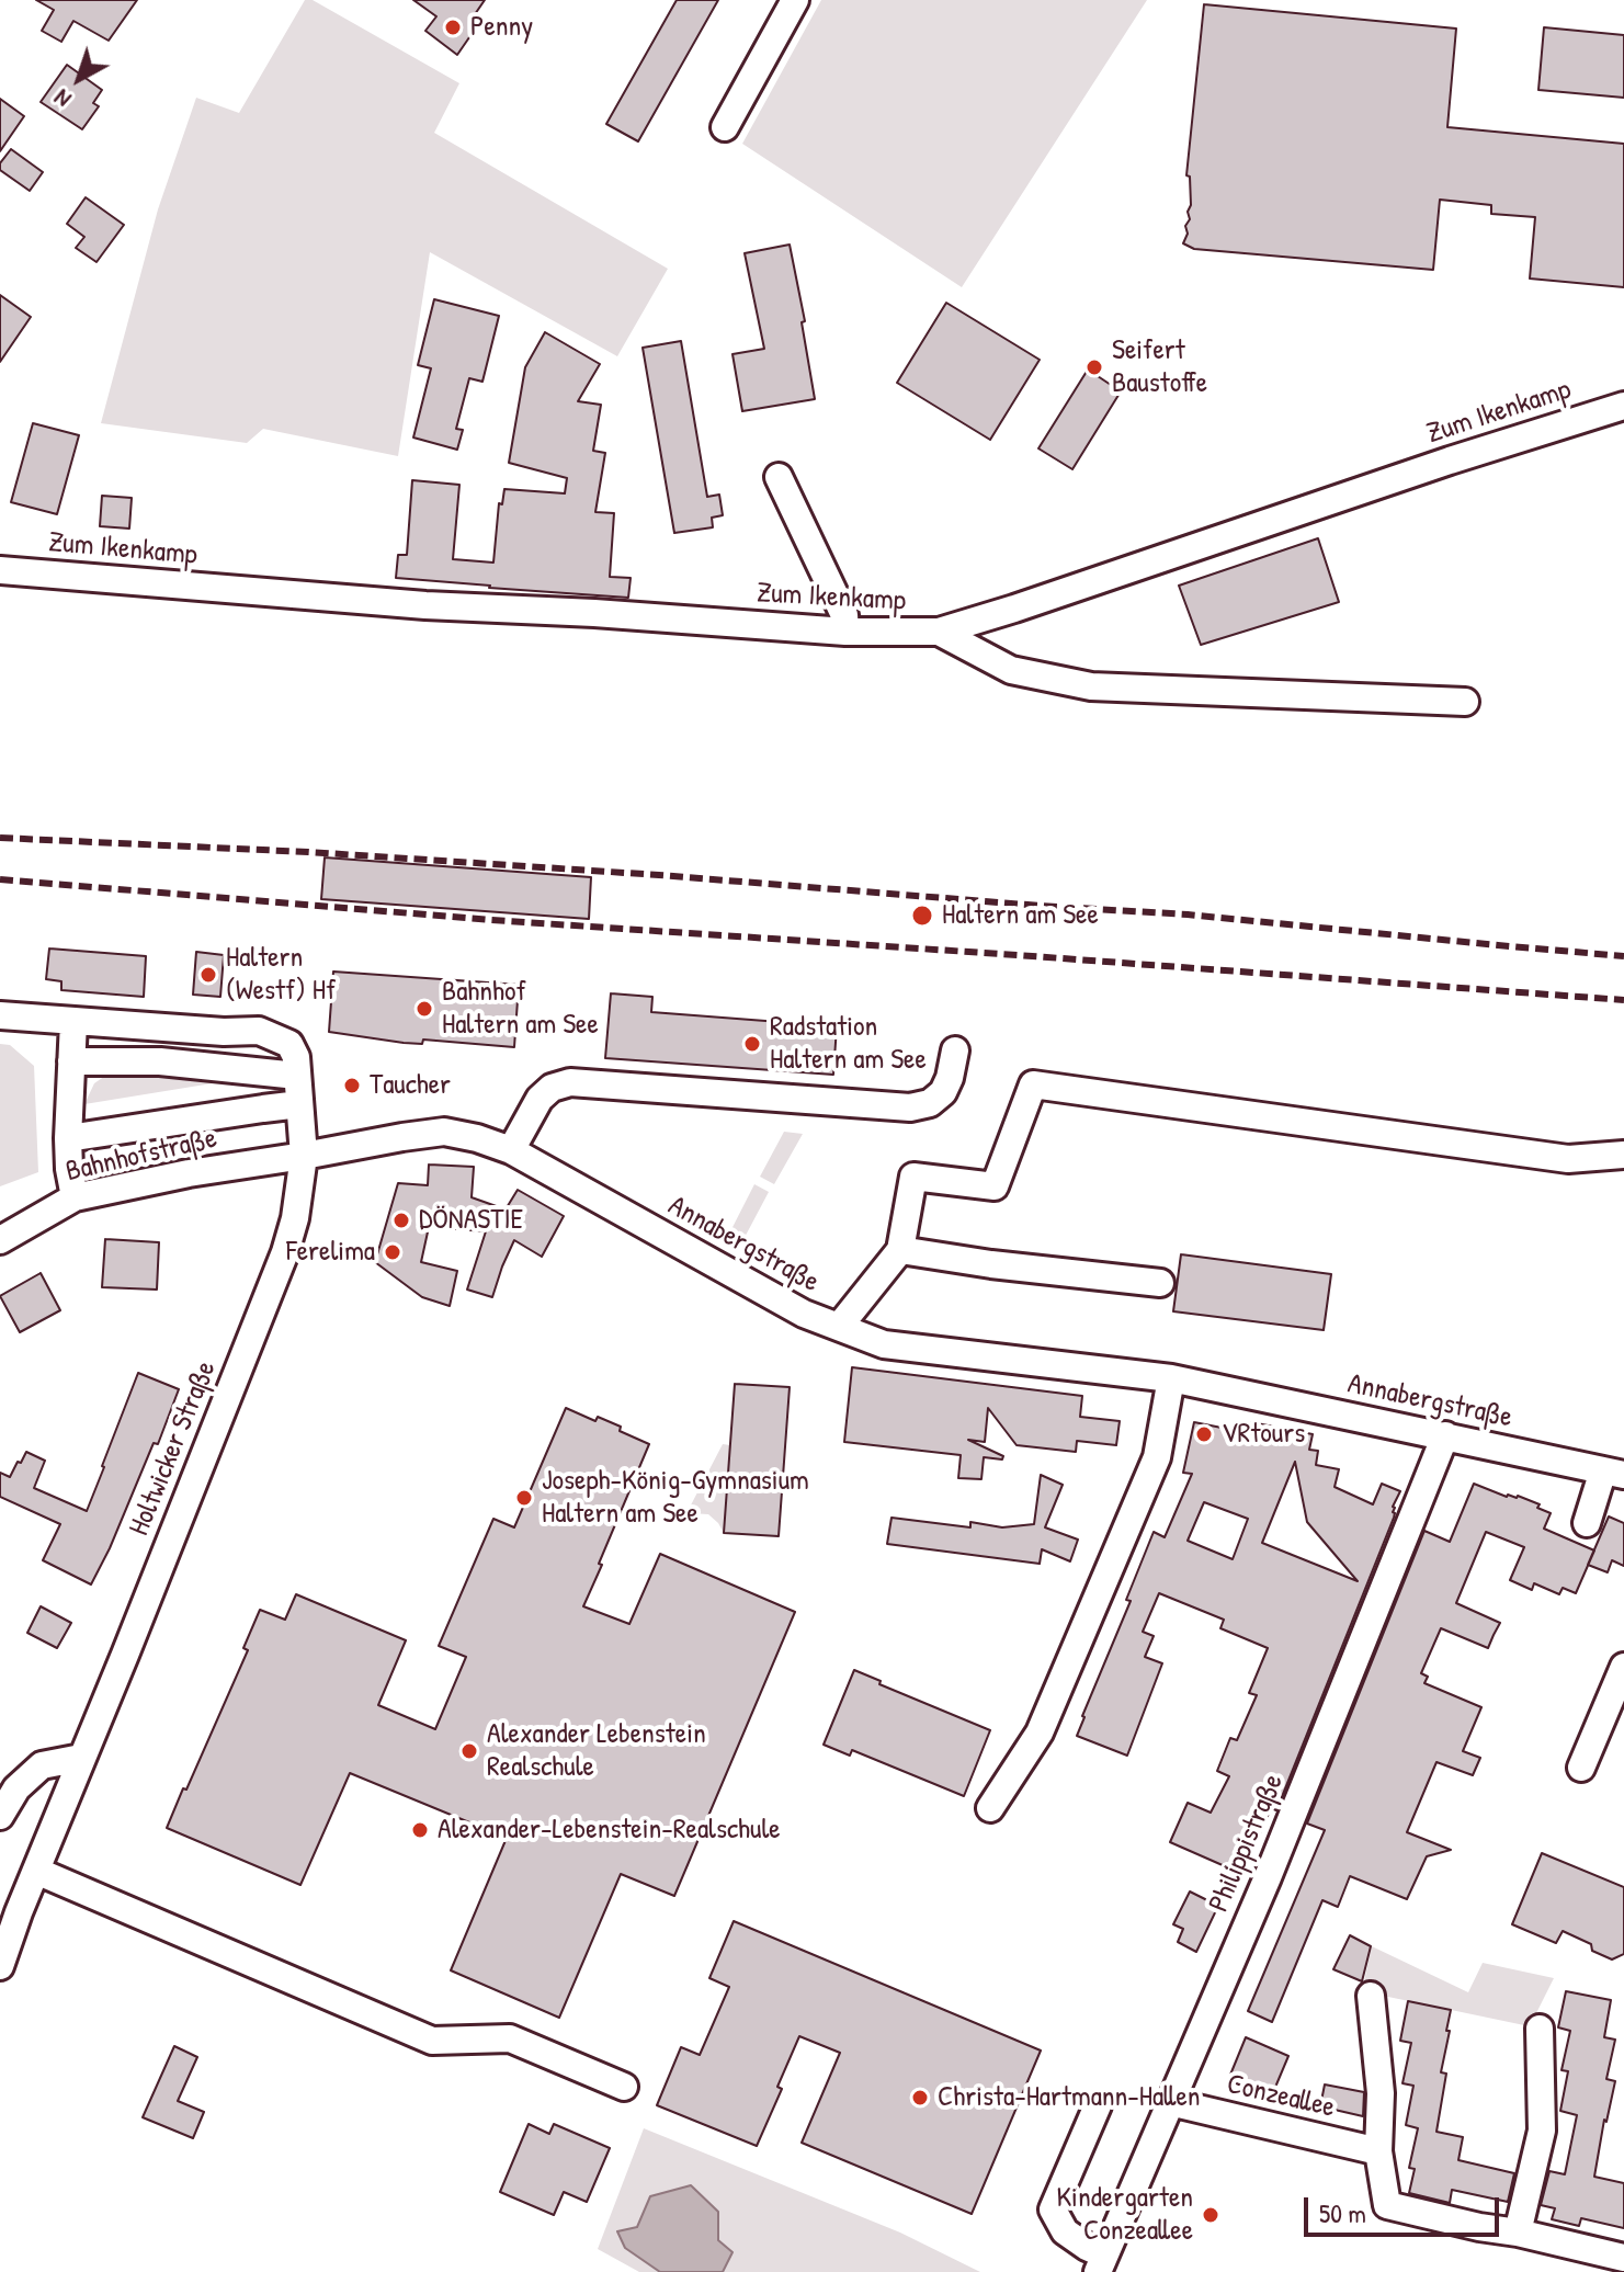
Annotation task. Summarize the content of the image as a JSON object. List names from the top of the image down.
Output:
{
  "streets": {
    "street": [
      "Zum Ikenkamp",
      "Bahnhofstraße",
      "Annabergstraße",
      "Holtwicker Straße",
      "Philippistraße",
      "Conzeallee"
    ]
  },
  "crossings": [
    ["Bahnhofstraße", "Annabergstraße"],
    ["Bahnhofstraße", "Holtwicker Straße"],
    ["Annabergstraße", "Holtwicker Straße"],
    ["Annabergstraße", "Philippistraße"],
    ["Philippistraße", "Conzeallee"]
  ],
  "places": [
    "Penny",
    "Seifert Baustoffe",
    "Haltern am See",
    "Haltern (Westf) Hf",
    "Bahnhof Haltern am See",
    "Radstation Haltern am See",
    "Taucher",
    "DÖNASTIE",
    "Ferelima",
    "VRtours",
    "Joseph-König-Gymnasium Haltern am See",
    "Alexander Lebenstein Realschule",
    "Alexander-Lebenstein-Realschule",
    "Christa-Hartmann-Hallen",
    "Kindergarten Conzeallee"
  ],
  "scale_bar": "50 m",
  "north": "bottom left"
}
